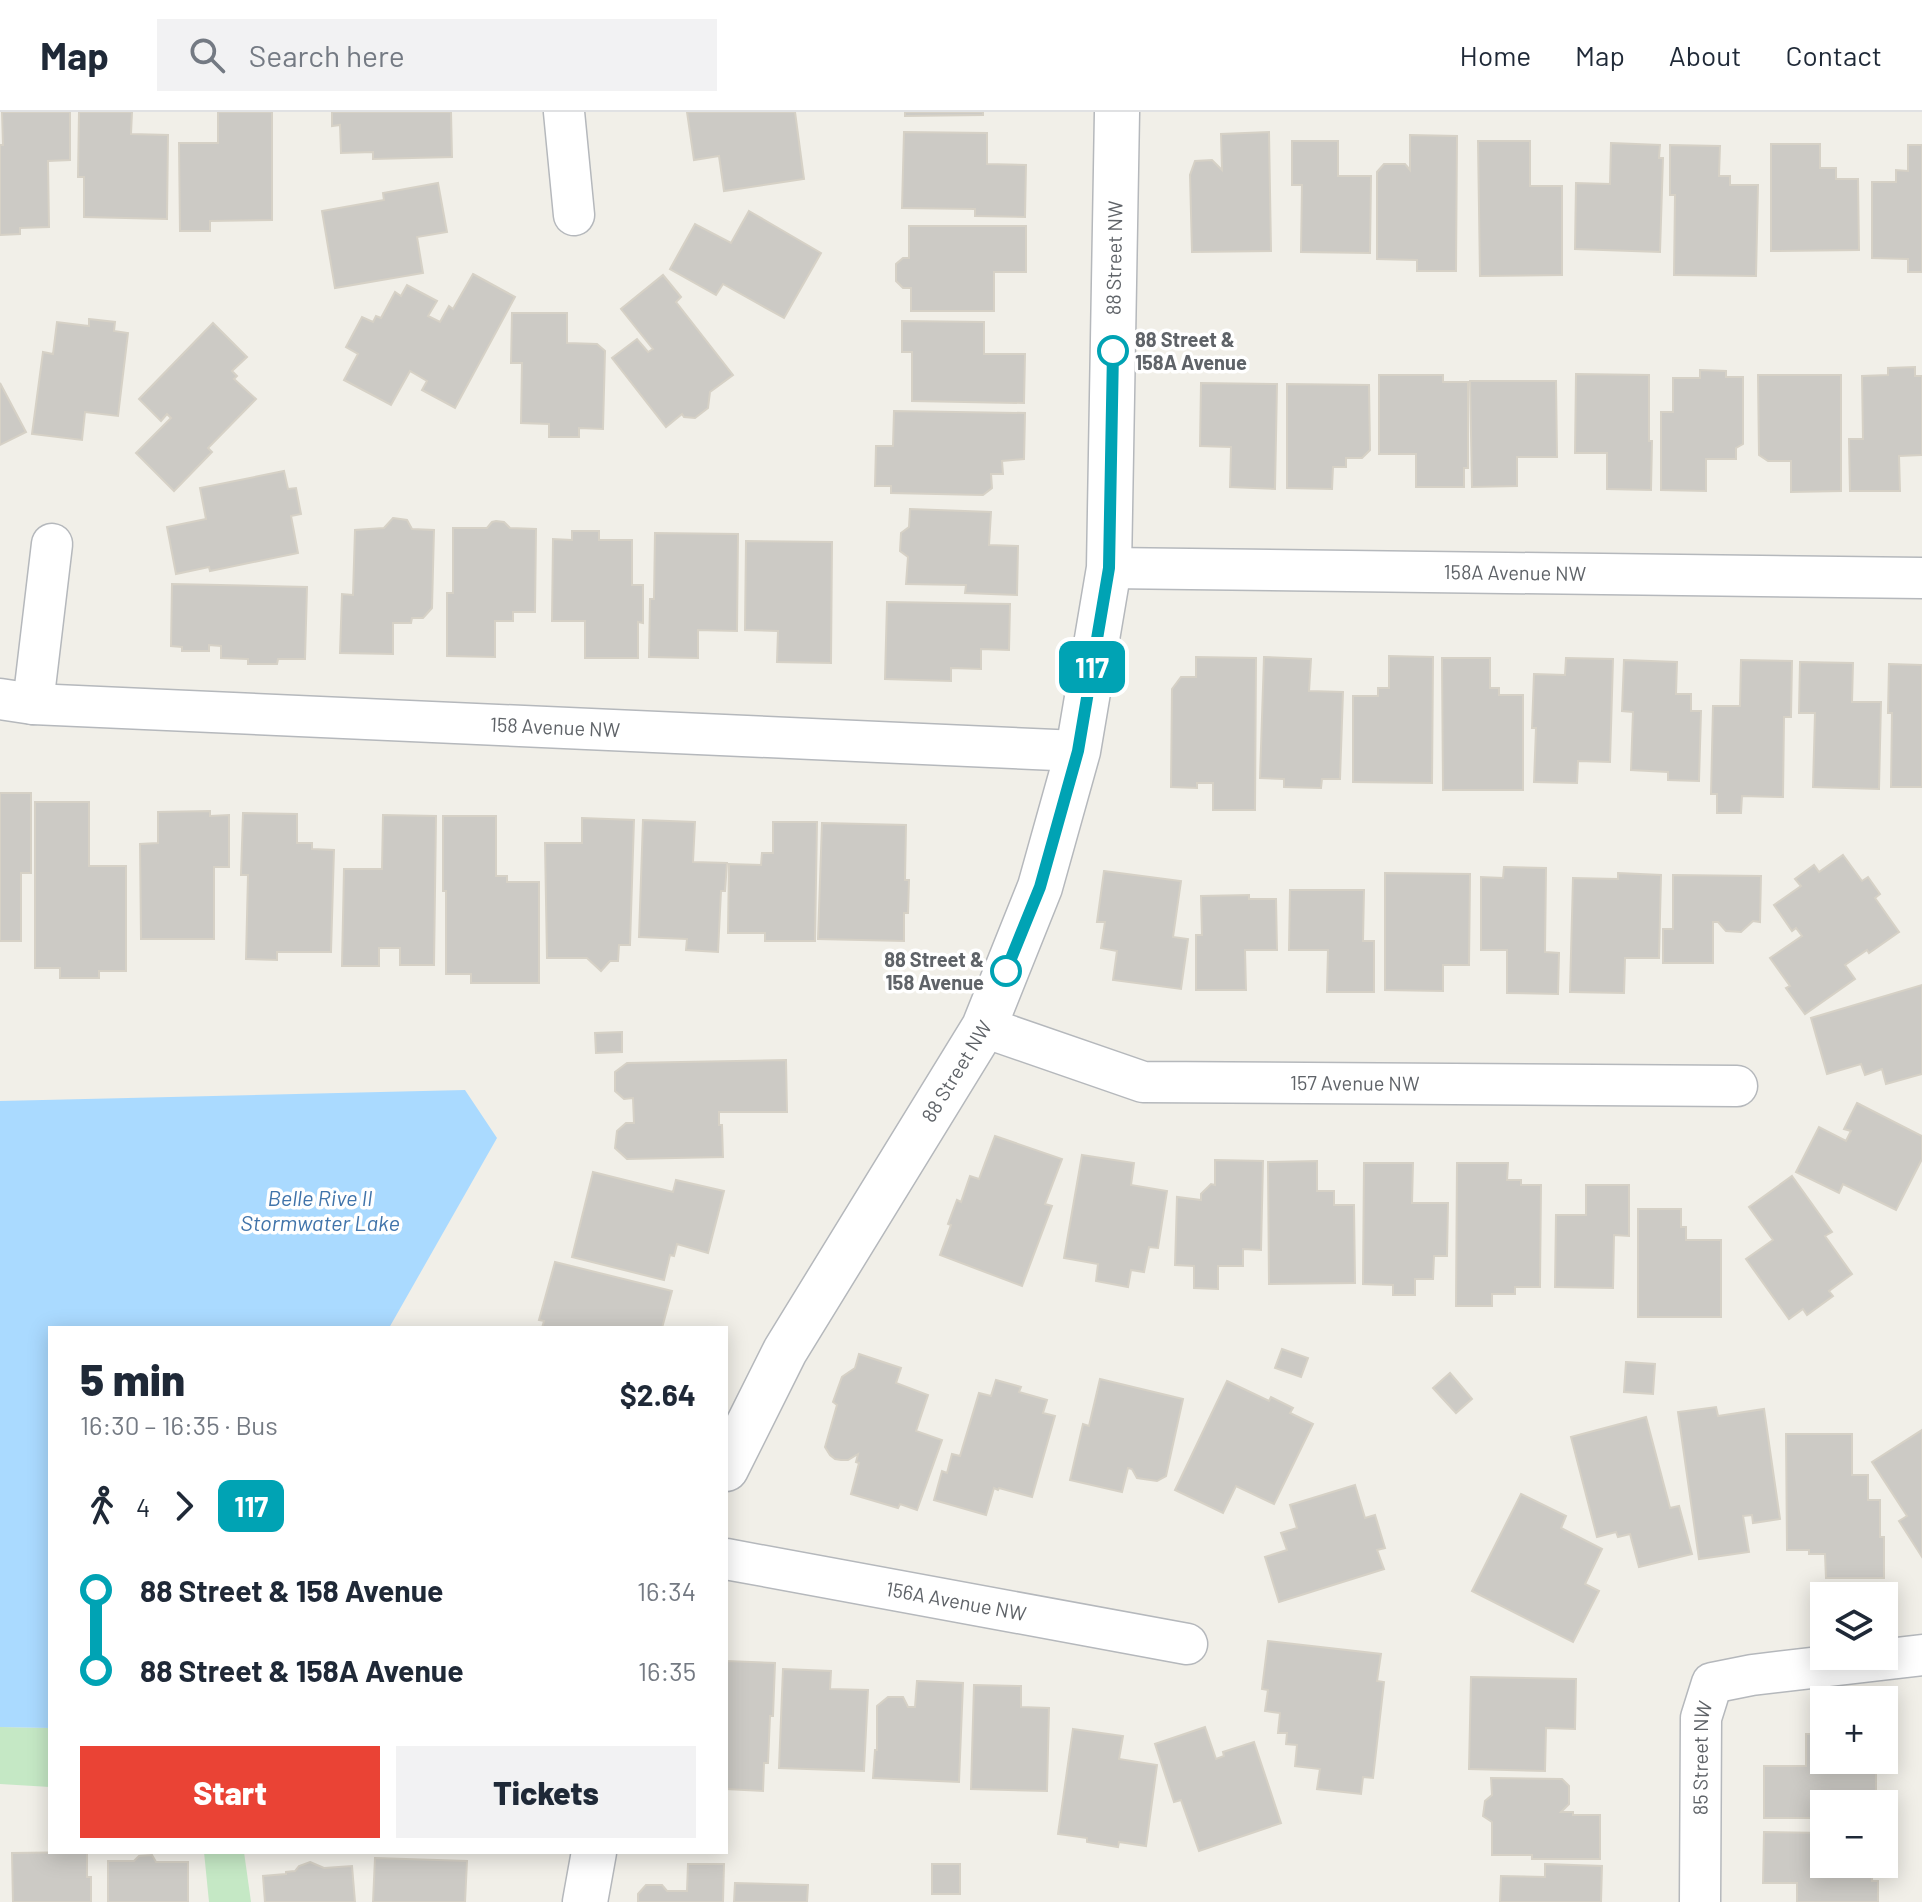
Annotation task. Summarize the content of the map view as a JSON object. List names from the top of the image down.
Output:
{
  "streets": {
    "street": [
      "88 Street NW",
      "158A Avenue NW",
      "158 Avenue NW",
      "157 Avenue NW",
      "156A Avenue NW",
      "85 Street NW"
    ]
  },
  "crossings": [
    ["88 Street NW", "158A Avenue NW"],
    ["88 Street NW", "158 Avenue NW"],
    ["88 Street NW", "157 Avenue NW"]
  ],
  "water": ["Belle Rive II Stormwater Lake"],
  "places": ["88 Street & 158A Avenue", "88 Street & 158 Avenue"],
  "lines": ["bus line 117"],
  "page": {
    "header": "Map",
    "search": "Search here",
    "nav": [
      "Home",
      "Map",
      "About",
      "Contact"
    ],
    "on_map": "117",
    "heading": ["5 min", "16:30 – 16:35 · Bus", "$2.64"],
    "legs": ["4", "117"],
    "list": [
      {
        "name": "88 Street & 158 Avenue",
        "value": "16:34"
      },
      {
        "name": "88 Street & 158A Avenue",
        "value": "16:35"
      }
    ],
    "map_buttons": ["+", "−"],
    "buttons": ["Start", "Tickets"]
  }
}
